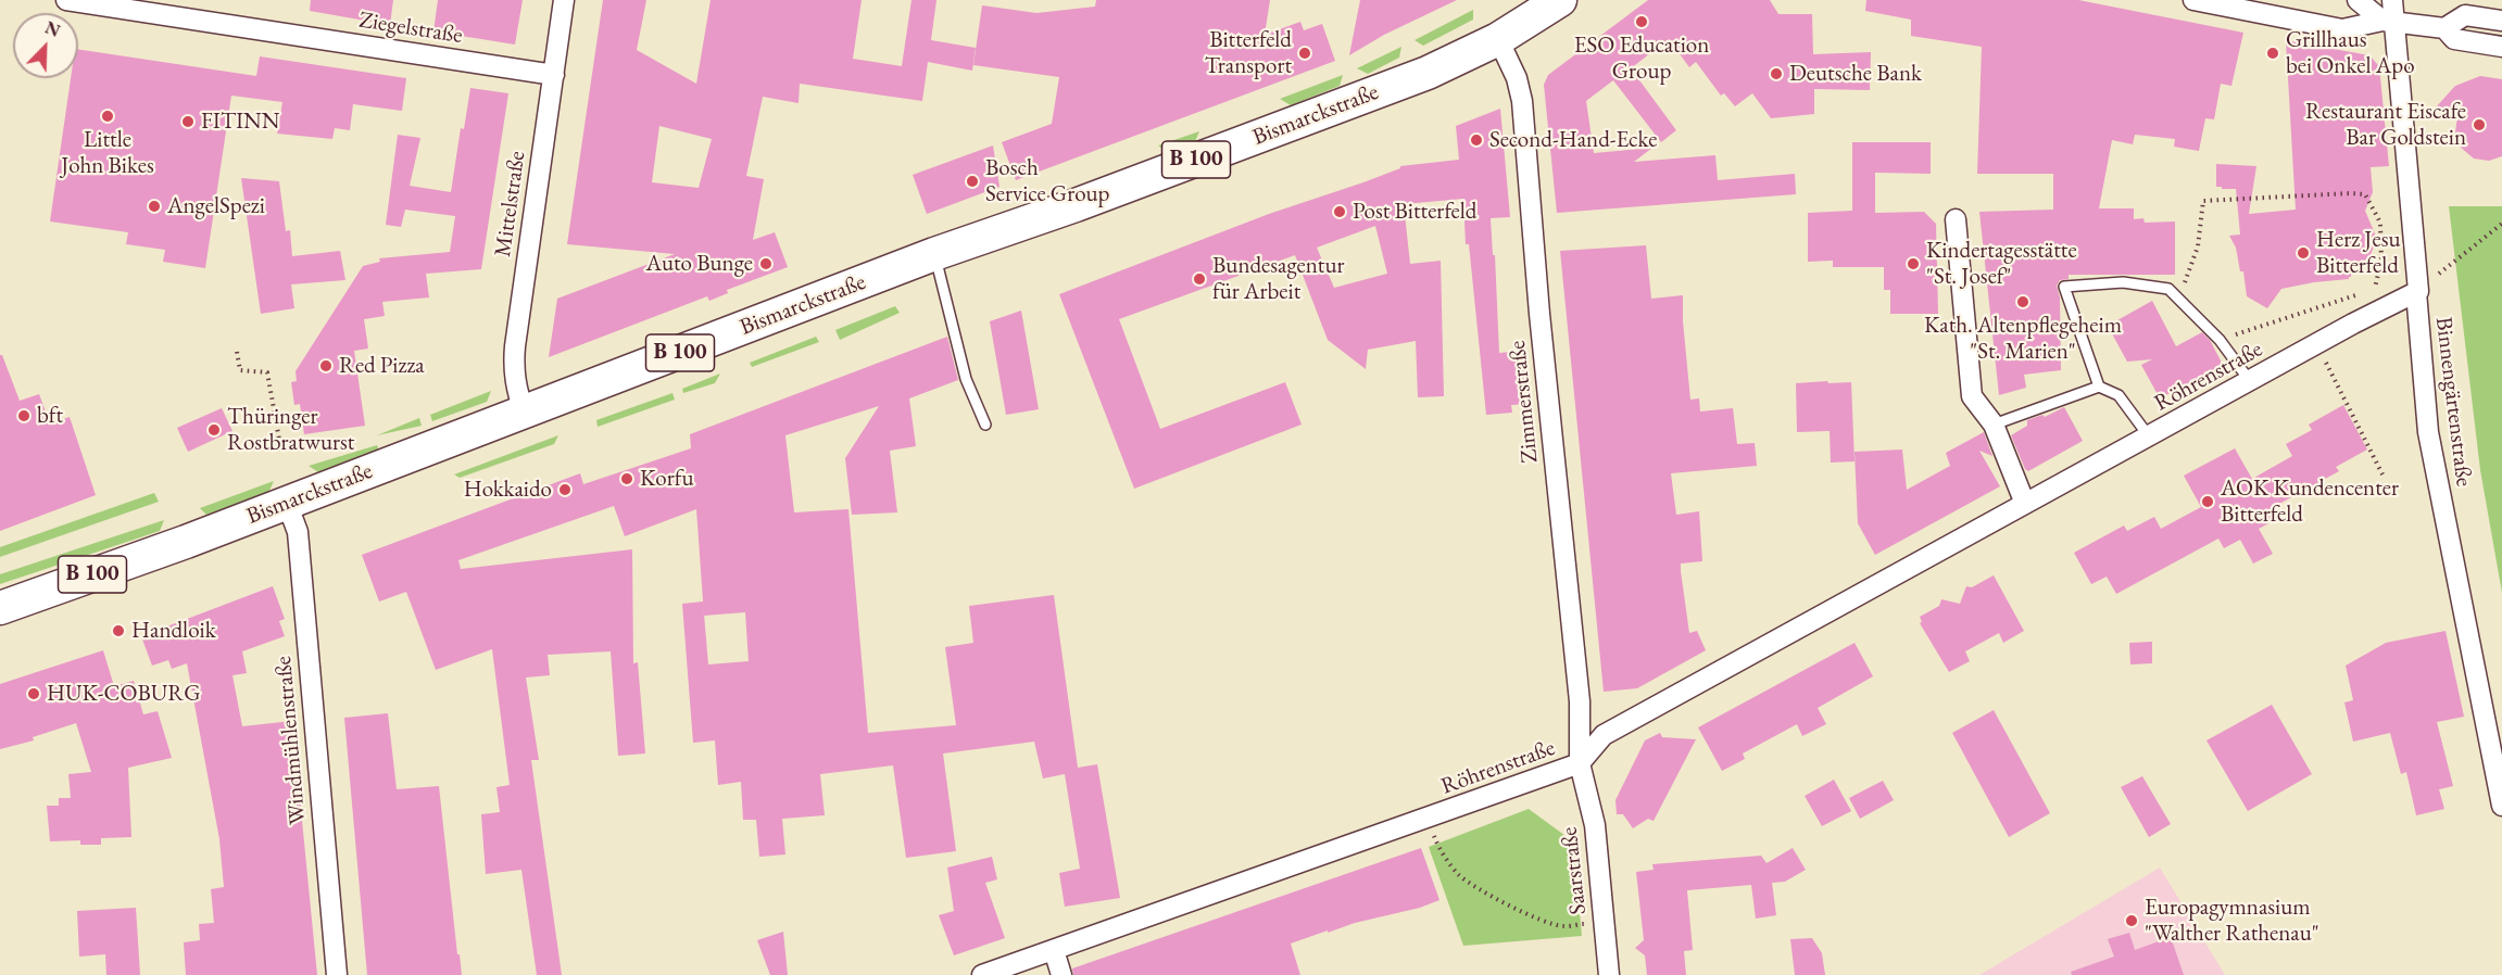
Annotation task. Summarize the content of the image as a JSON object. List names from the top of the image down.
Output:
{
  "streets": {
    "main road": ["Bismarckstraße", "B 100"],
    "street": [
      "Ziegelstraße",
      "Mittelstraße",
      "Röhrenstraße",
      "Zimmerstraße",
      "Binnengärtenstraße",
      "Windmühlenstraße",
      "Saarstraße"
    ]
  },
  "crossings": [
    ["Ziegelstraße", "Mittelstraße"],
    ["Bismarckstraße", "Mittelstraße"],
    ["Bismarckstraße", "Zimmerstraße"],
    ["Bismarckstraße", "Windmühlenstraße"],
    ["Röhrenstraße", "Zimmerstraße"],
    ["Röhrenstraße", "Binnengärtenstraße"],
    ["Röhrenstraße", "Saarstraße"],
    ["Zimmerstraße", "Saarstraße"]
  ],
  "places": [
    "ESO Education Group",
    "Bitterfeld Transport",
    "Grillhaus bei Onkel Apo",
    "Deutsche Bank",
    "Little John Bikes",
    "FITINN",
    "Restaurant Eiscafe Bar Goldstein",
    "Second-Hand-Ecke",
    "Bosch Service Group",
    "AngelSpezi",
    "Post Bitterfeld",
    "Herz Jesu Bitterfeld",
    "Auto Bunge",
    "Kindertagesstätte \"St. Josef\"",
    "Bundesagentur für Arbeit",
    "Kath. Altenpflegeheim \"St. Marien\"",
    "Red Pizza",
    "bft",
    "Thüringer Rostbratwurst",
    "Korfu",
    "Hokkaido",
    "AOK Kundencenter Bitterfeld",
    "Handloik",
    "HUK-COBURG",
    "Europagymnasium \"Walther Rathenau\""
  ],
  "north": "top right"
}
